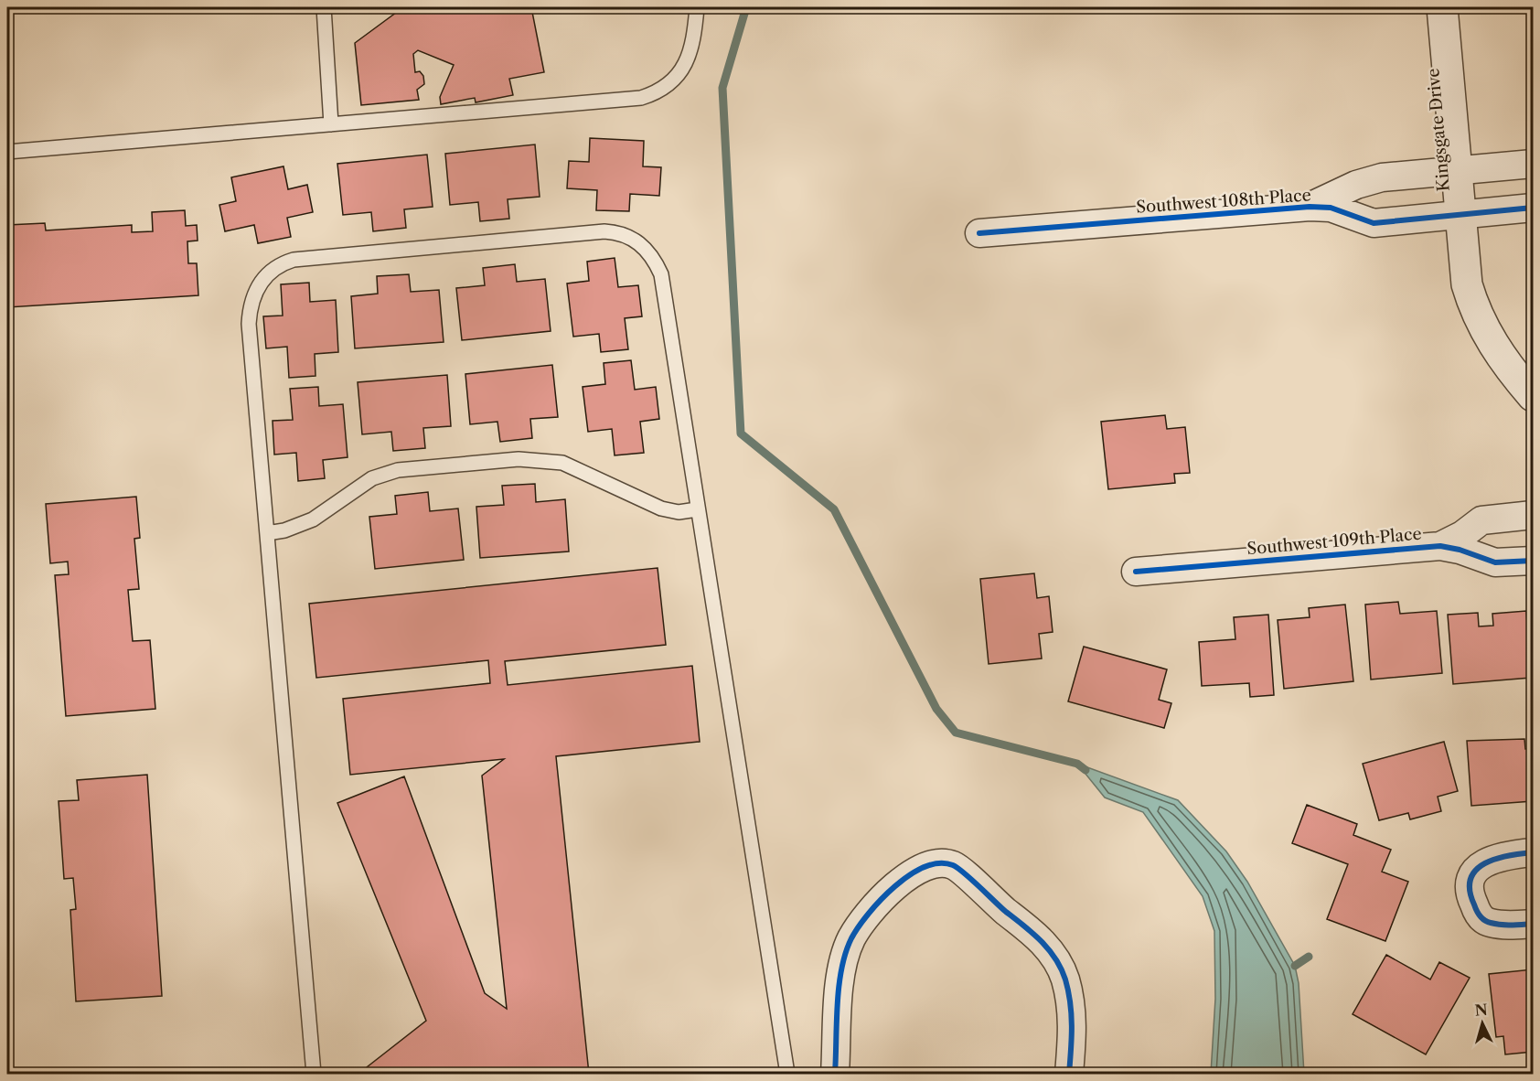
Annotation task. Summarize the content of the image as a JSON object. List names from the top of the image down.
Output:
{
  "streets": {
    "street": ["Kingsgate Drive", "Southwest 108th Place", "Southwest 109th Place"]
  },
  "crossings": [
    ["Kingsgate Drive", "Southwest 108th Place"]
  ],
  "north": "top"
}
